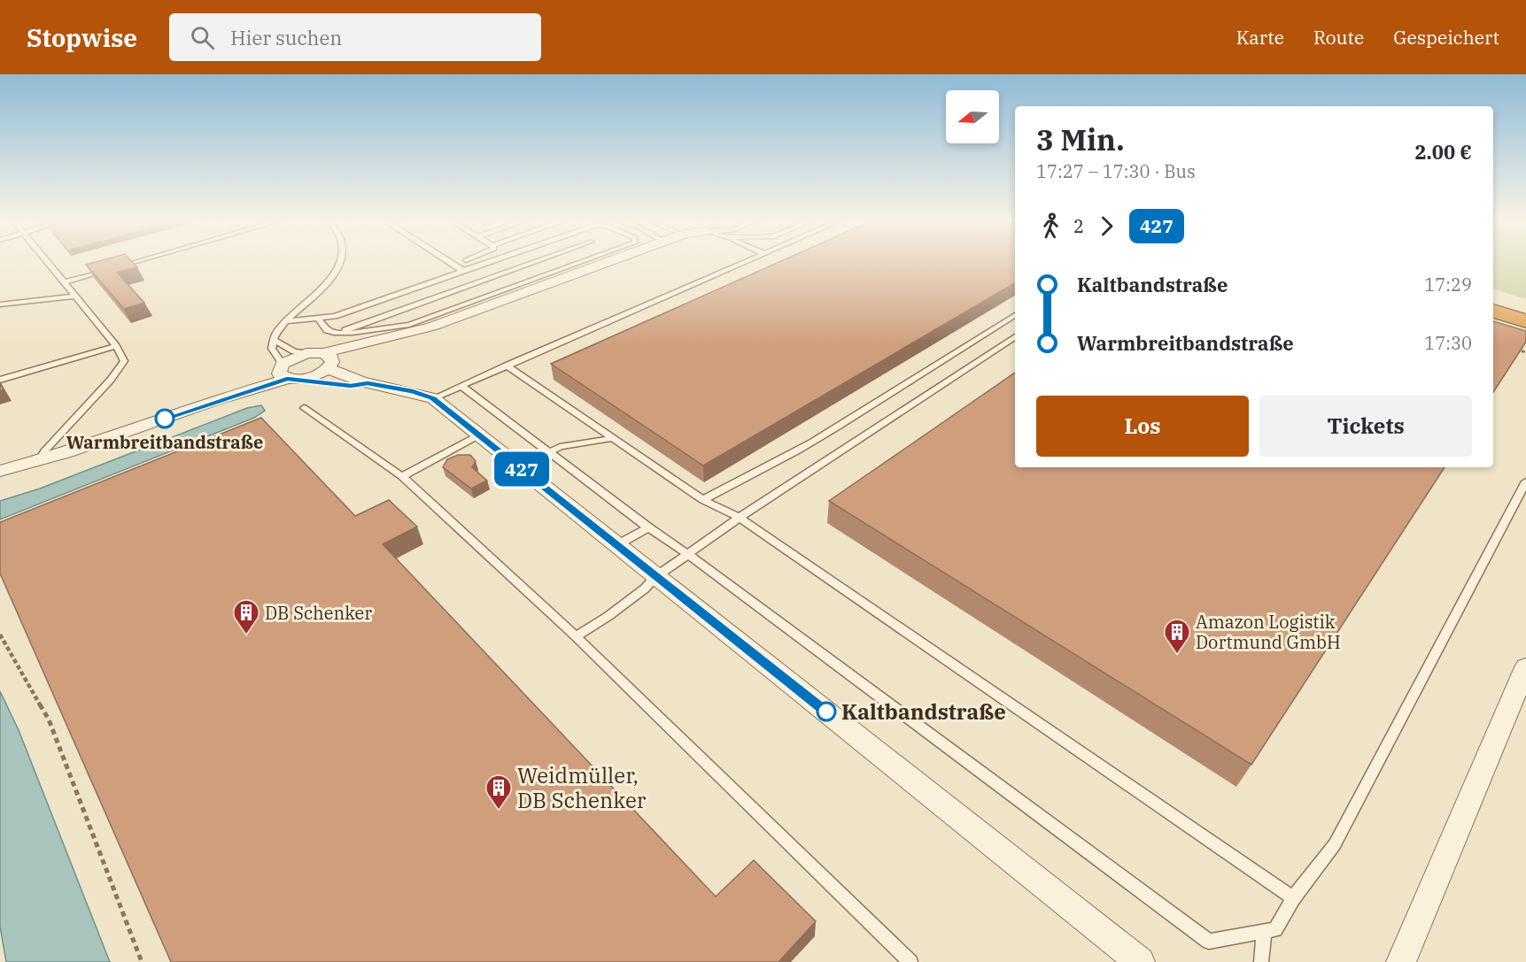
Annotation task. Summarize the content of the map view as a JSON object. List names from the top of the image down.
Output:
{
  "places": {
    "other": ["Warmbreitbandstraße", "Kaltbandstraße"],
    "building": ["DB Schenker", "Amazon Logistik Dortmund GmbH", "Weidmüller, DB Schenker"]
  },
  "lines": ["bus line 427"],
  "north": "left",
  "page": {
    "header": "Stopwise",
    "search": "Hier suchen",
    "nav": ["Karte", "Route", "Gespeichert"],
    "on_map": "427",
    "heading": ["3 Min.", "17:27 – 17:30 · Bus", "2.00 €"],
    "legs": ["2", "427"],
    "list": [
      {
        "name": "Kaltbandstraße",
        "value": "17:29"
      },
      {
        "name": "Warmbreitbandstraße",
        "value": "17:30"
      }
    ],
    "buttons": ["Los", "Tickets"]
  }
}
